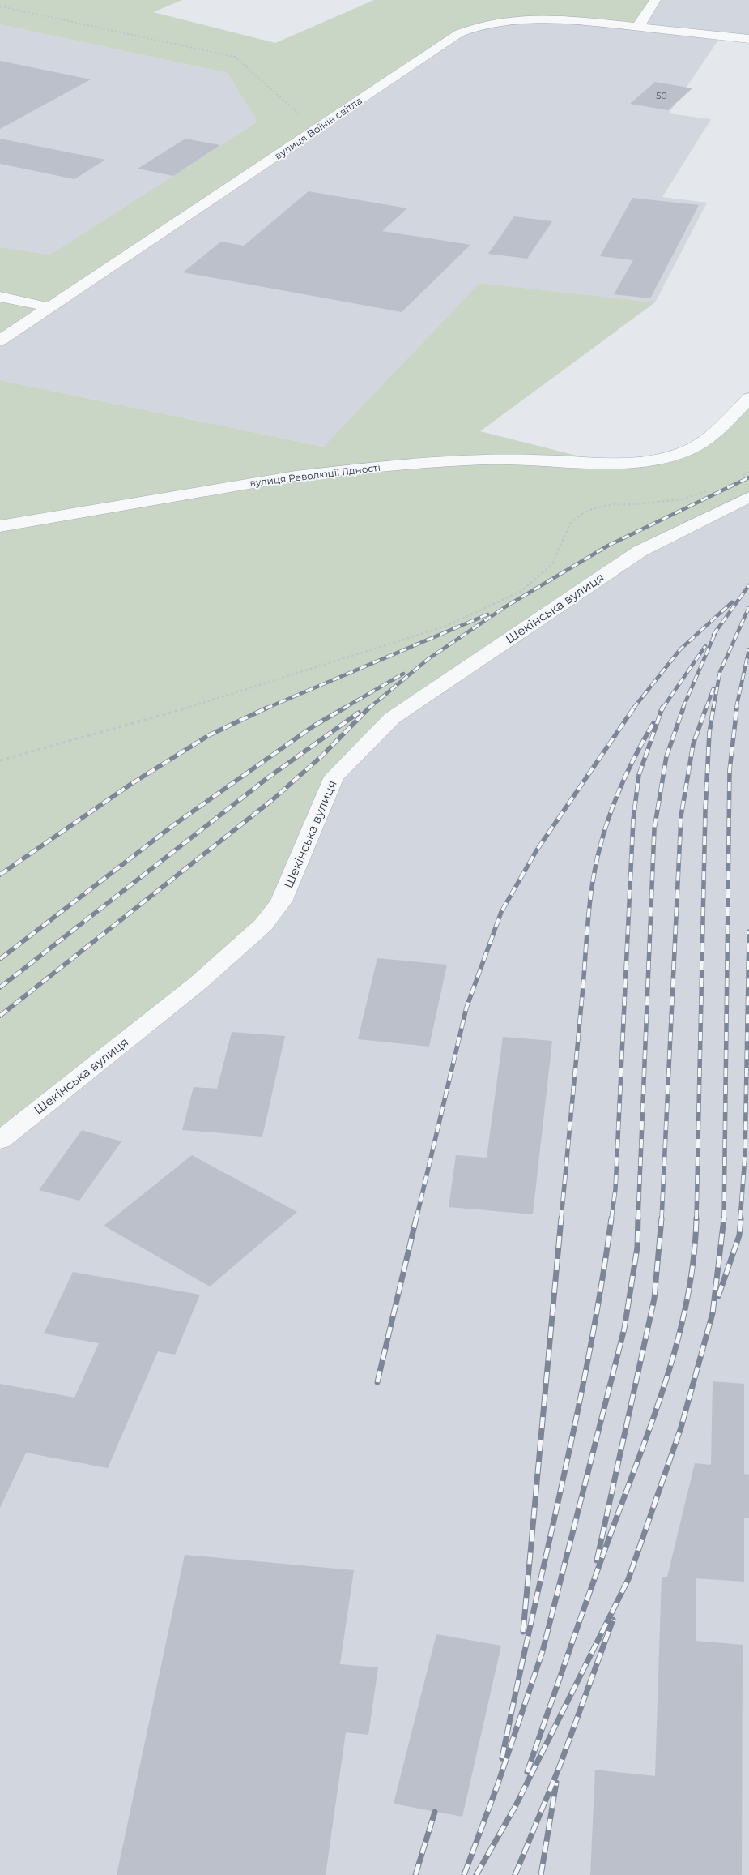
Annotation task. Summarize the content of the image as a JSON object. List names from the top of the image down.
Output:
{
  "streets": {
    "street": ["вулиця Воїнів світла", "вулиця Революції Гідності", "Шекінська вулиця"]
  },
  "house_numbers": ["50"]
}
